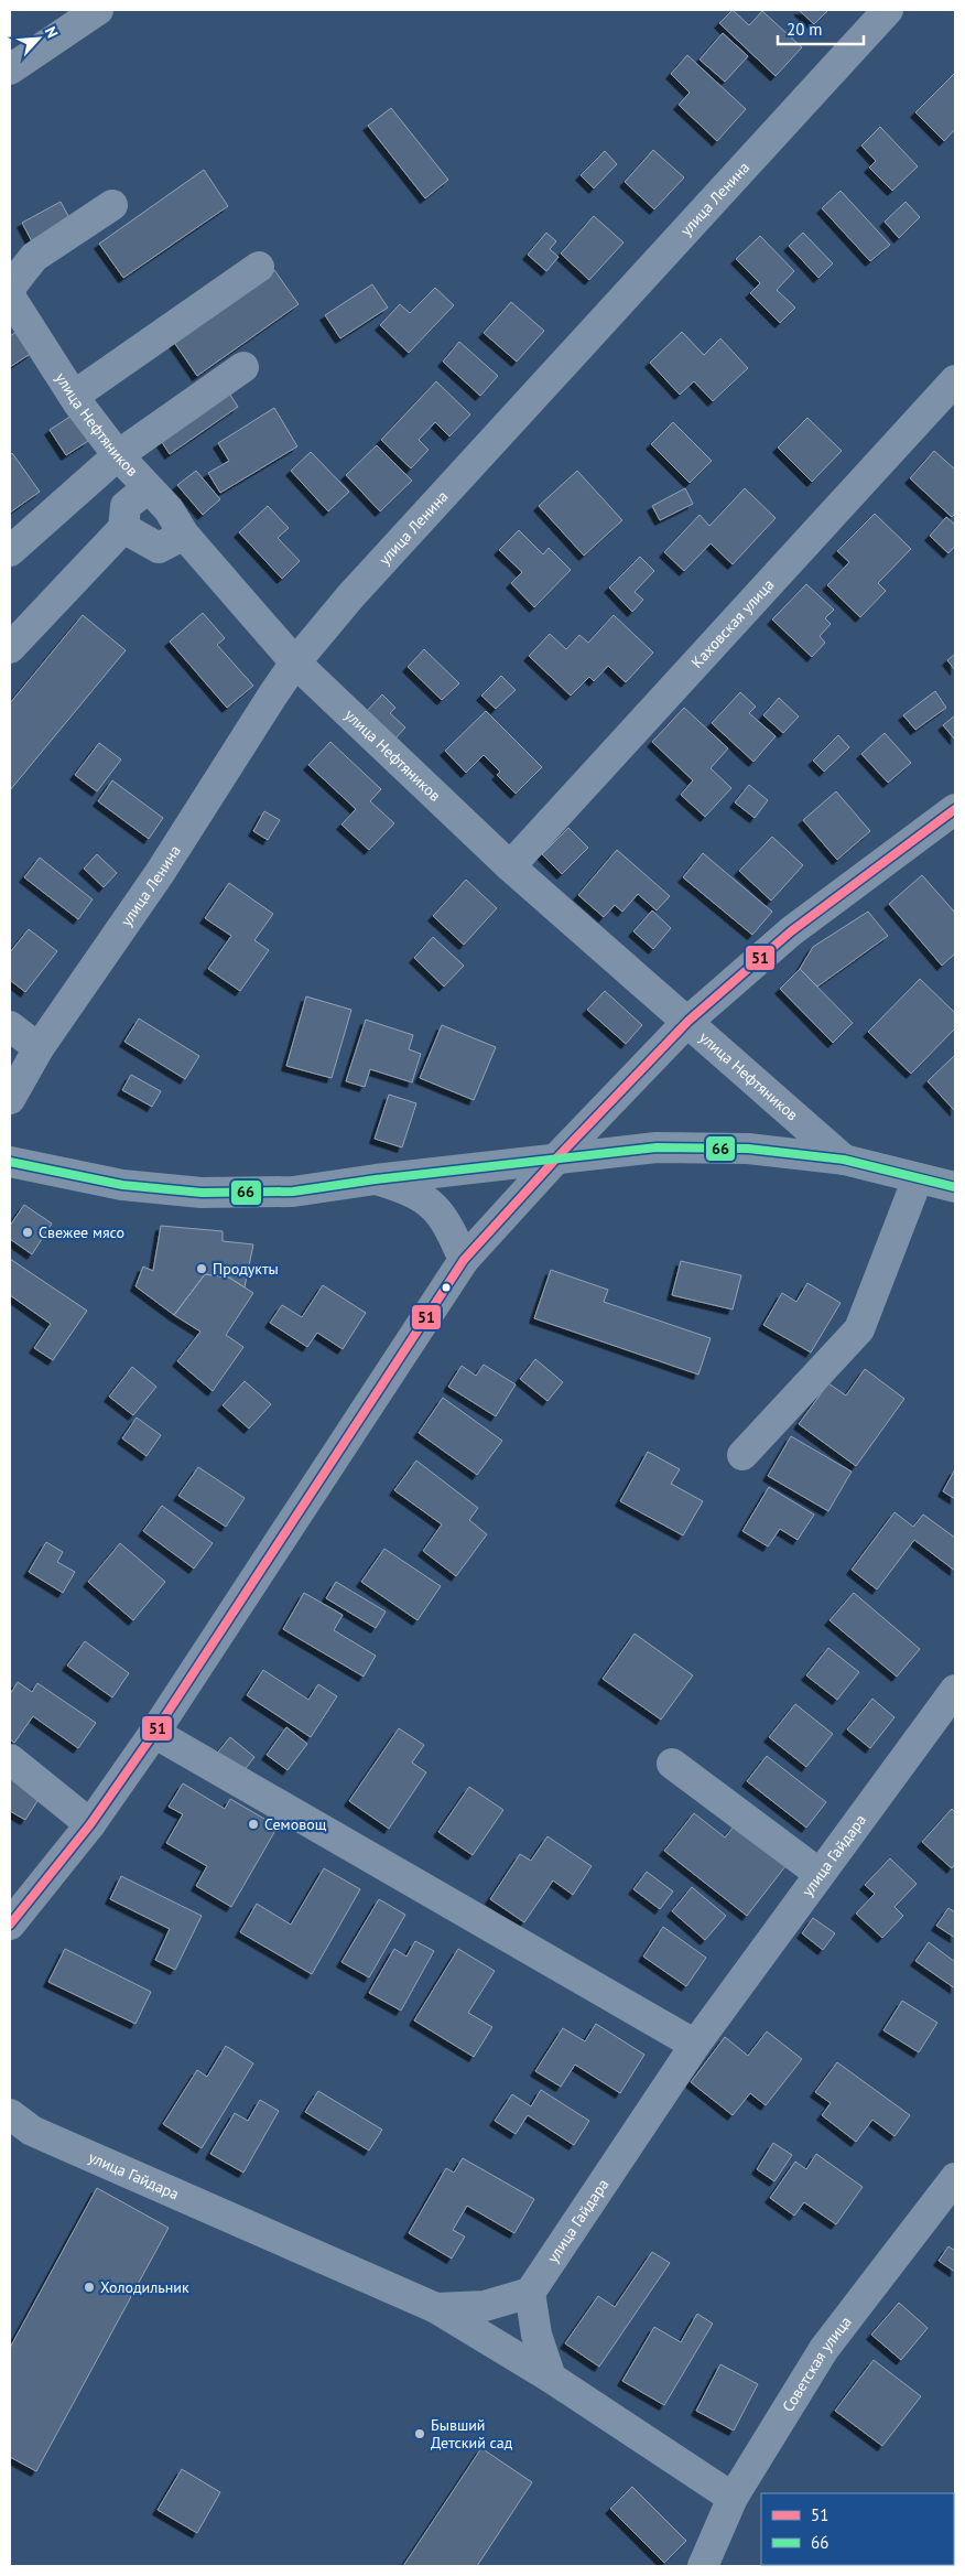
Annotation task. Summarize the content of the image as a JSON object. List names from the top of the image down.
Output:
{
  "streets": {
    "street": [
      "улица Ленина",
      "улица Нефтяников",
      "Каховская улица",
      "улица Гайдара",
      "Советская улица"
    ]
  },
  "crossings": [
    ["улица Ленина", "улица Нефтяников"],
    ["улица Нефтяников", "Каховская улица"]
  ],
  "places": [
    "Свежее мясо",
    "Продукты",
    "Семовощ",
    "Холодильник",
    "Бывший Детский сад"
  ],
  "lines": ["transit line 51", "transit line 66"],
  "legend": ["51", "66"],
  "scale_bar": "20 m",
  "north": "top right"
}
